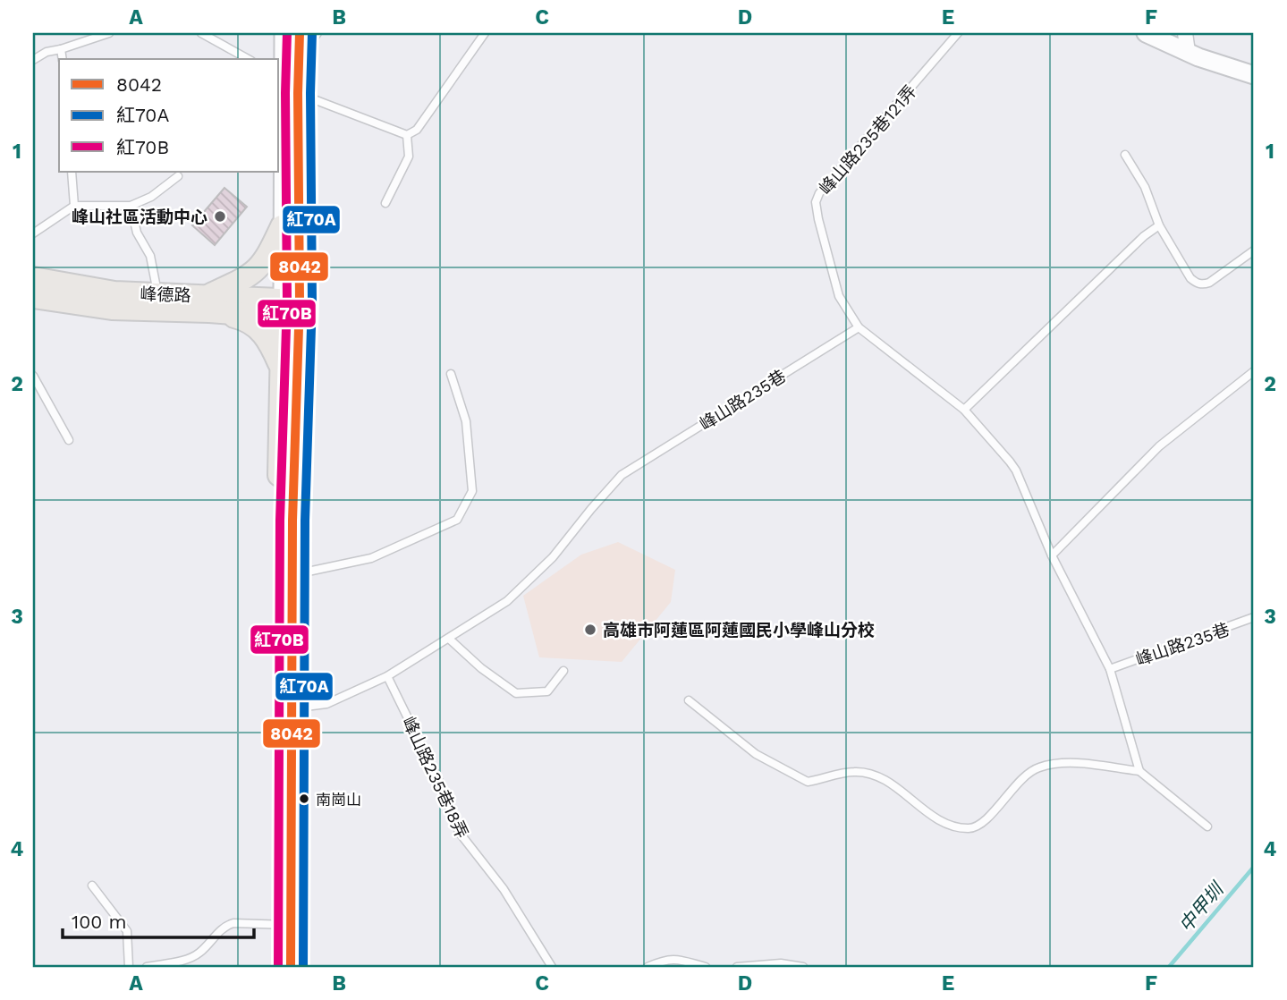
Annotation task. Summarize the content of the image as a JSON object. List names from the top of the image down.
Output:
{
  "streets": {
    "main road": ["峰德路"],
    "lane": ["峰山路235巷121弄", "峰山路235巷", "峰山路235巷18弄"]
  },
  "crossings": [
    ["峰山路235巷121弄", "峰山路235巷"],
    ["峰山路235巷", "峰山路235巷18弄"]
  ],
  "water": ["中甲圳"],
  "places": ["峰山社區活動中心", "高雄市阿蓮區阿蓮國民小學峰山分校", "南崗山"],
  "lines": ["transit line 8042", "transit line 紅70A", "transit line 紅70B"],
  "legend": ["8042", "紅70A", "紅70B"],
  "scale_bar": "100 m",
  "grid": {
    "columns": [
      "A",
      "B",
      "C",
      "D",
      "E",
      "F"
    ],
    "rows": [
      "1",
      "2",
      "3",
      "4"
    ]
  }
}
